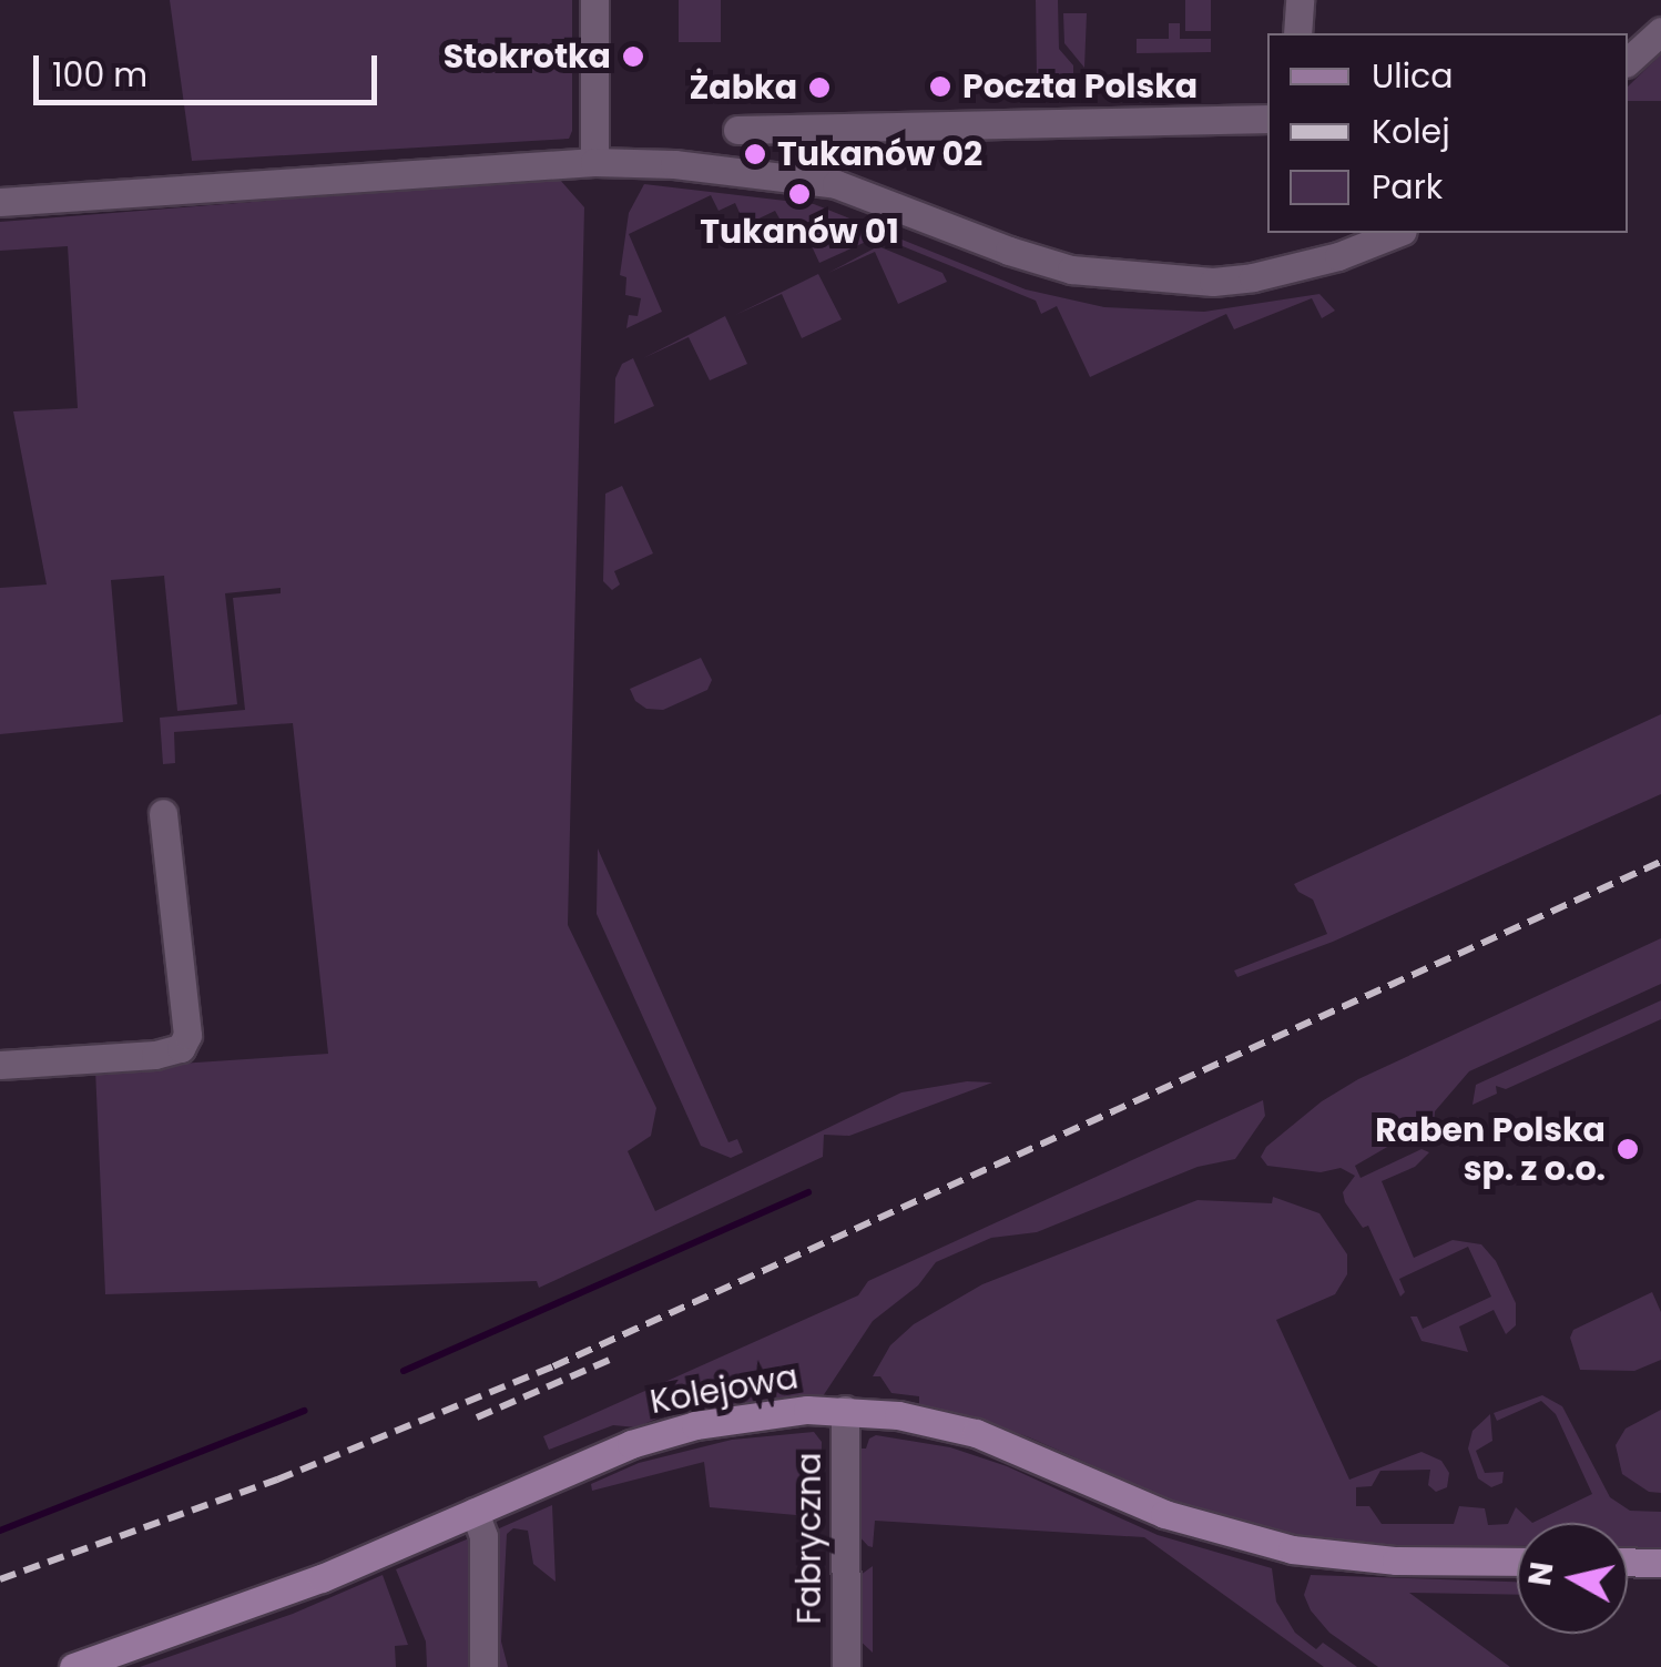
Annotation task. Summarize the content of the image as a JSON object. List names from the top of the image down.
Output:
{
  "streets": {
    "street": ["Kolejowa", "Fabryczna"]
  },
  "crossings": [
    ["Kolejowa", "Fabryczna"]
  ],
  "places": [
    "Stokrotka",
    "Poczta Polska",
    "Żabka",
    "Tukanów 02",
    "Tukanów 01",
    "Raben Polska sp. z o.o."
  ],
  "legend": ["Ulica", "Kolej", "Park"],
  "scale_bar": "100 m",
  "north": "left"
}
